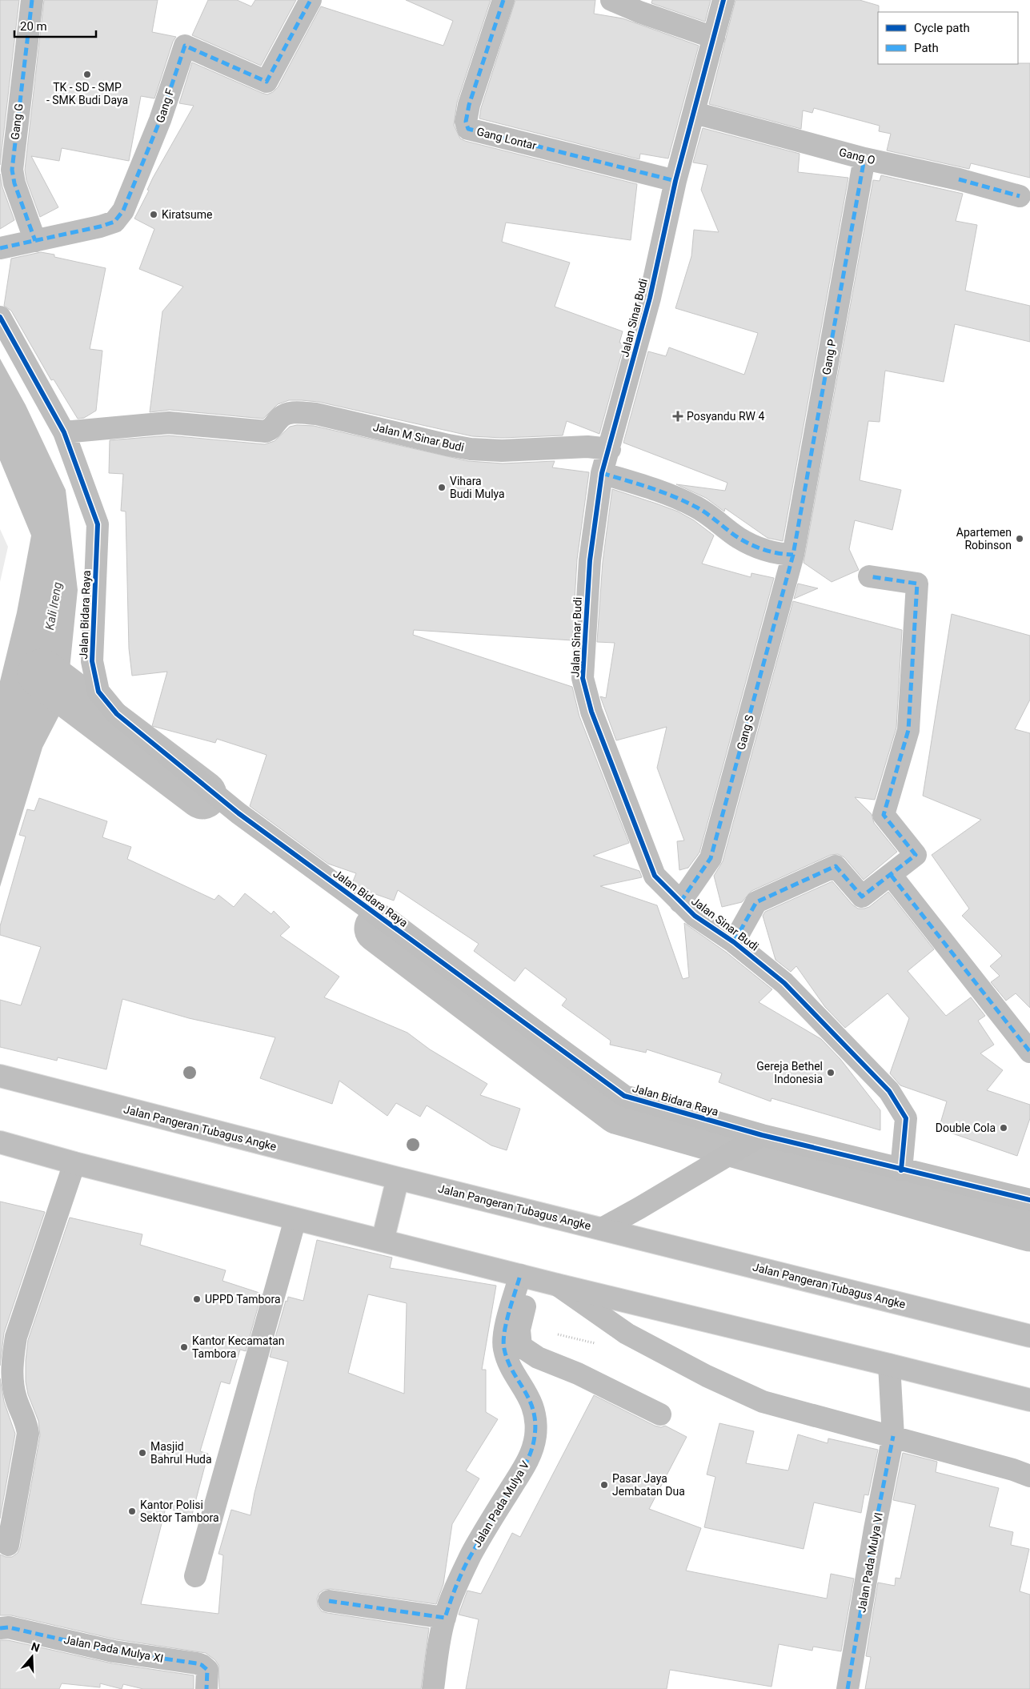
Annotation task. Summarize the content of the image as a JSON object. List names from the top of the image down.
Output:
{
  "streets": {
    "street": [
      "Gang F",
      "Gang G",
      "Gang Lontar",
      "Gang O",
      "Jalan Sinar Budi",
      "Gang P",
      "Jalan M Sinar Budi",
      "Jalan Bidara Raya",
      "Gang S",
      "Jalan Pangeran Tubagus Angke",
      "Jalan Pada Mulya V",
      "Jalan Pada Mulya VI",
      "Jalan Pada Mulya XI"
    ]
  },
  "crossings": [
    ["Gang F", "Gang G"],
    ["Gang Lontar", "Jalan Sinar Budi"],
    ["Gang O", "Jalan Sinar Budi"],
    ["Gang O", "Gang P"],
    ["Jalan Sinar Budi", "Jalan M Sinar Budi"],
    ["Jalan Sinar Budi", "Jalan Bidara Raya"],
    ["Jalan Sinar Budi", "Gang S"],
    ["Gang P", "Gang S"],
    ["Jalan M Sinar Budi", "Jalan Bidara Raya"]
  ],
  "water": ["Kali Ireng"],
  "places": {
    "other": [
      "TK - SD - SMP - SMK Budi Daya",
      "Kiratsume",
      "Vihara Budi Mulya",
      "Apartemen Robinson",
      "Gereja Bethel Indonesia",
      "Double Cola",
      "UPPD Tambora",
      "Kantor Kecamatan Tambora",
      "Masjid Bahrul Huda",
      "Pasar Jaya Jembatan Dua",
      "Kantor Polisi Sektor Tambora"
    ],
    "health": ["Posyandu RW 4"]
  },
  "legend": ["Cycle path", "Path"],
  "scale_bar": "20 m",
  "north": "top"
}
